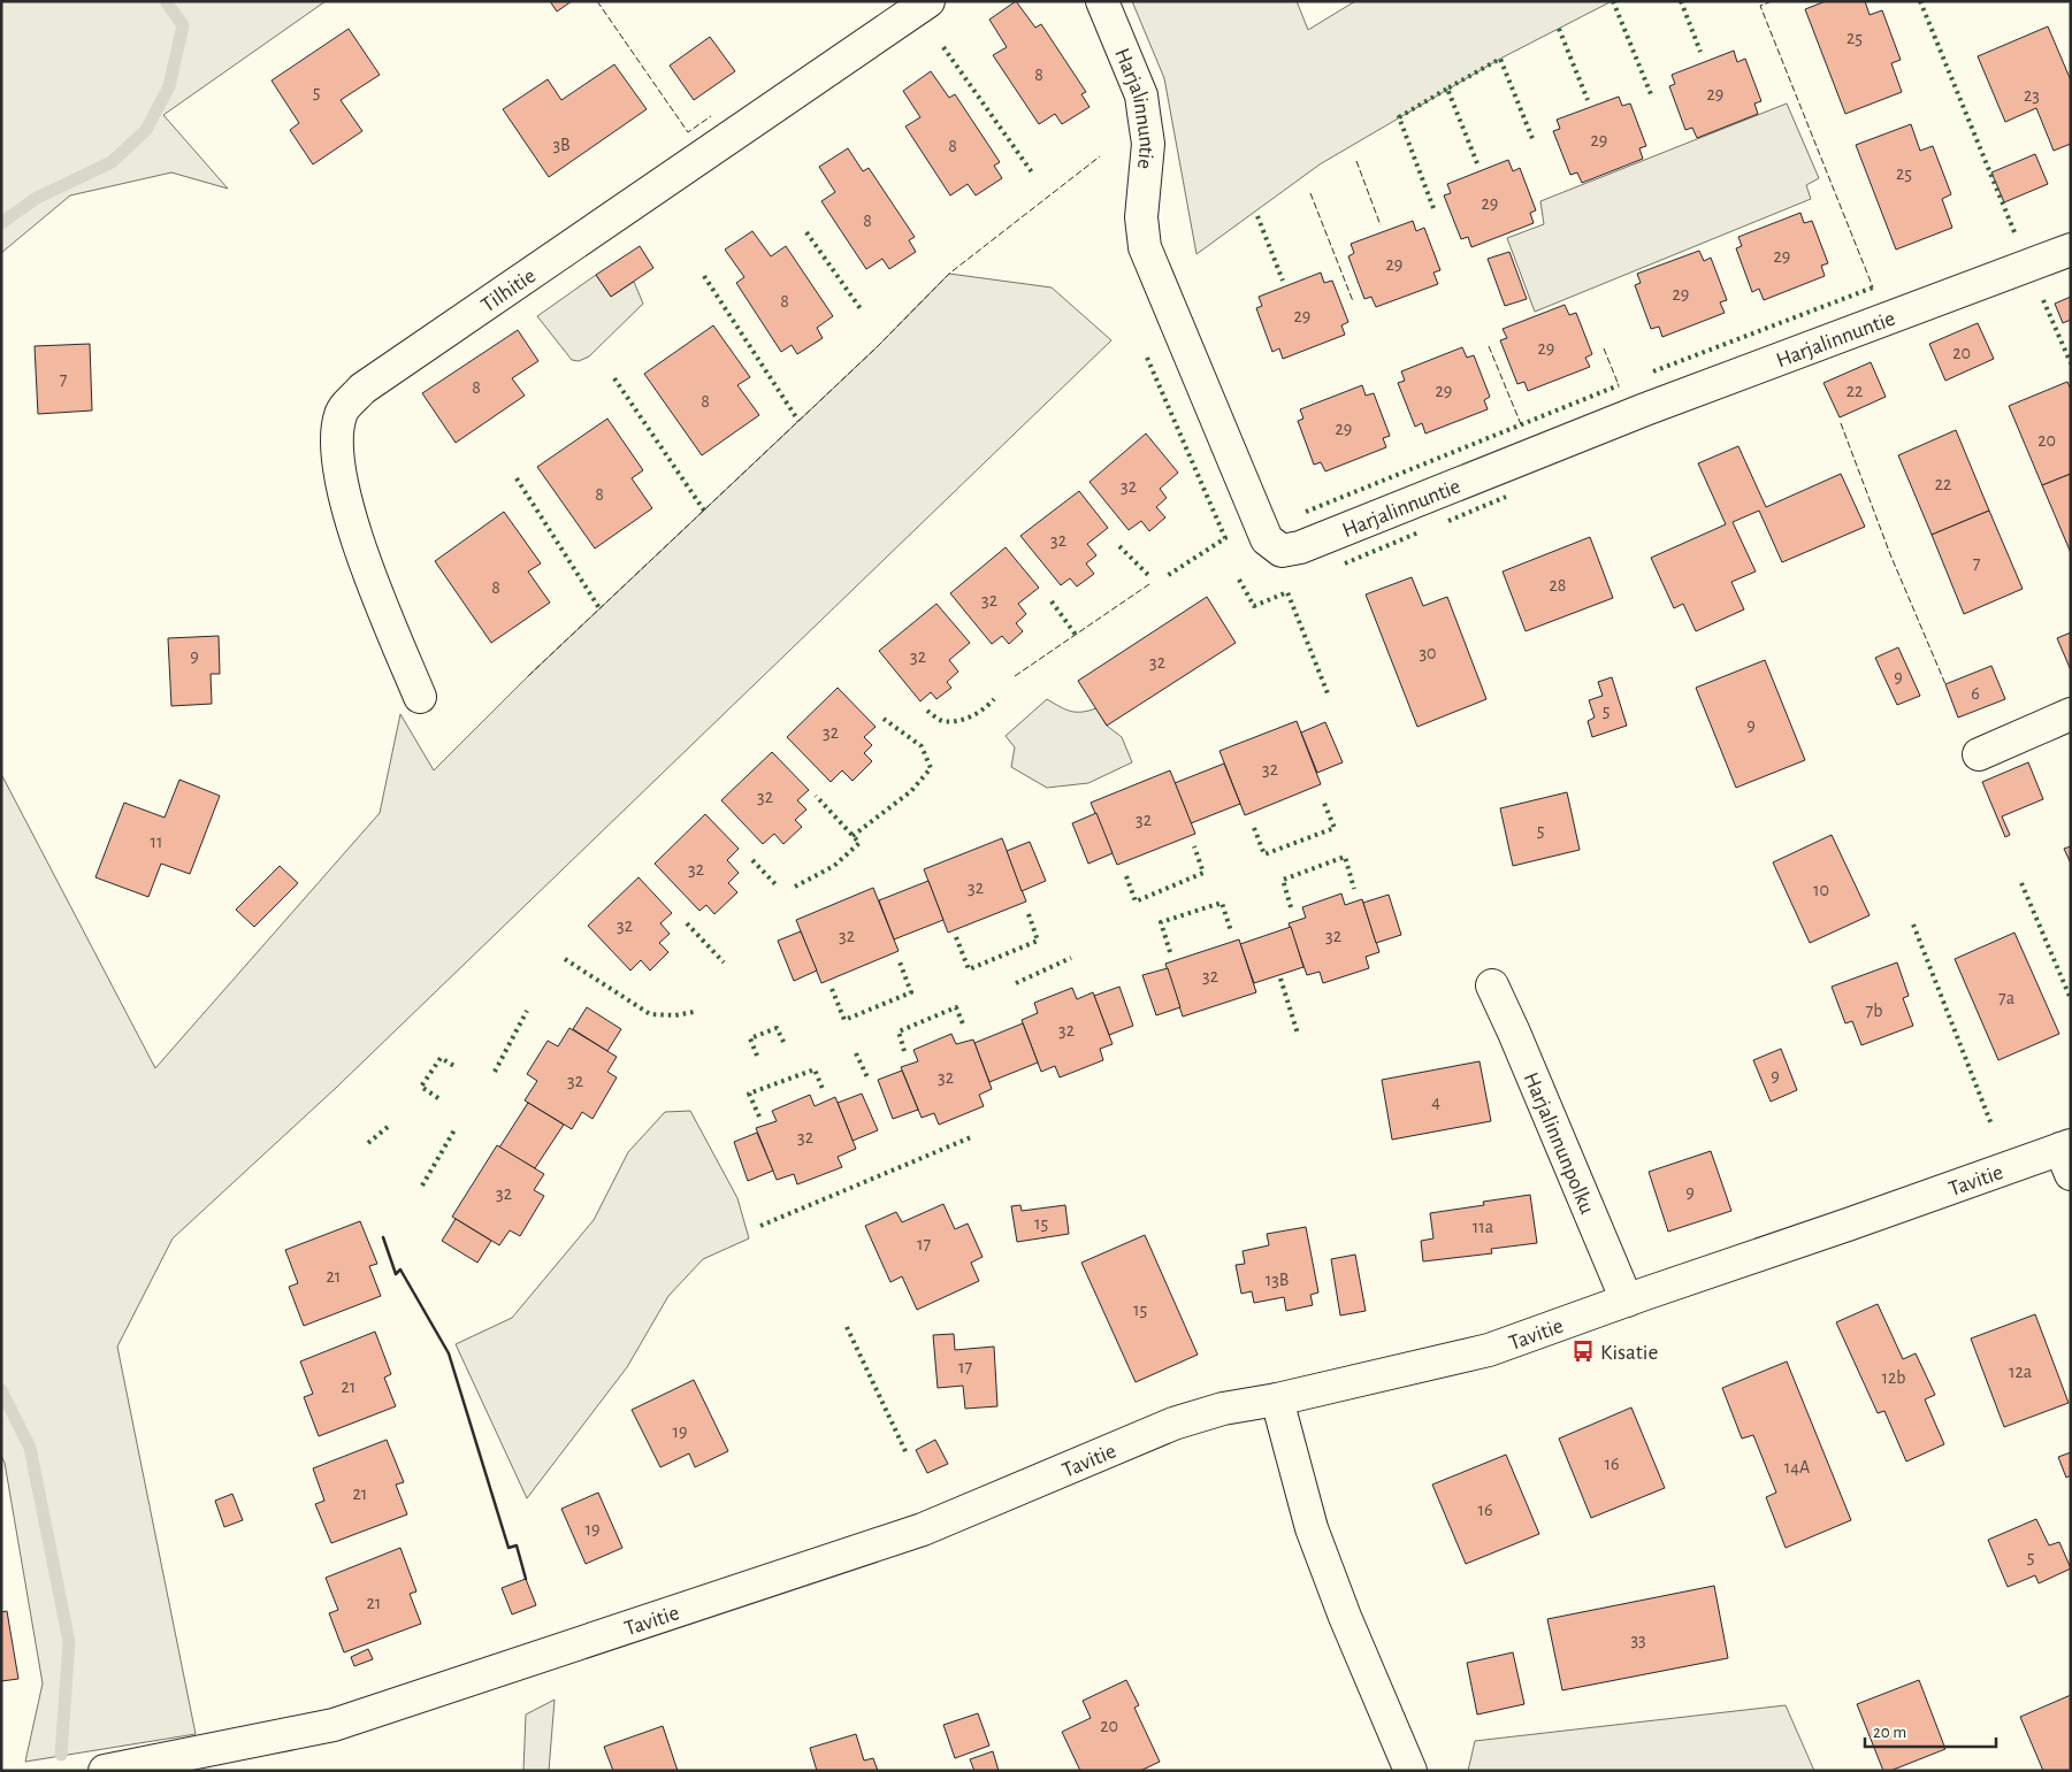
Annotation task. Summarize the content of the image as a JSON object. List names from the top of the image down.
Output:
{
  "streets": {
    "street": [
      "Harjalinnuntie",
      "Tilhitie",
      "Harjalinnunpolku",
      "Tavitie"
    ]
  },
  "crossings": [
    ["Harjalinnunpolku", "Tavitie"]
  ],
  "places": {
    "bus stop": ["Kisatie"]
  },
  "house_numbers": [
    "25",
    "8",
    "5",
    "29",
    "23",
    "29",
    "3B",
    "8",
    "25",
    "29",
    "8",
    "29",
    "29",
    "29",
    "8",
    "29",
    "29",
    "20",
    "7",
    "8",
    "29",
    "22",
    "8",
    "29",
    "20",
    "22",
    "32",
    "8",
    "32",
    "7",
    "28",
    "8",
    "32",
    "30",
    "9",
    "32",
    "32",
    "9",
    "6",
    "5",
    "9",
    "32",
    "32",
    "32",
    "32",
    "5",
    "11",
    "32",
    "32",
    "10",
    "32",
    "32",
    "32",
    "32",
    "7a",
    "7b",
    "32",
    "9",
    "32",
    "32",
    "4",
    "32",
    "9",
    "32",
    "15",
    "11a",
    "17",
    "21",
    "13B",
    "15",
    "17",
    "12a",
    "12b",
    "21",
    "19",
    "16",
    "14A",
    "21",
    "16",
    "19",
    "5",
    "21",
    "33",
    "20"
  ],
  "scale_bar": "20 m"
}
